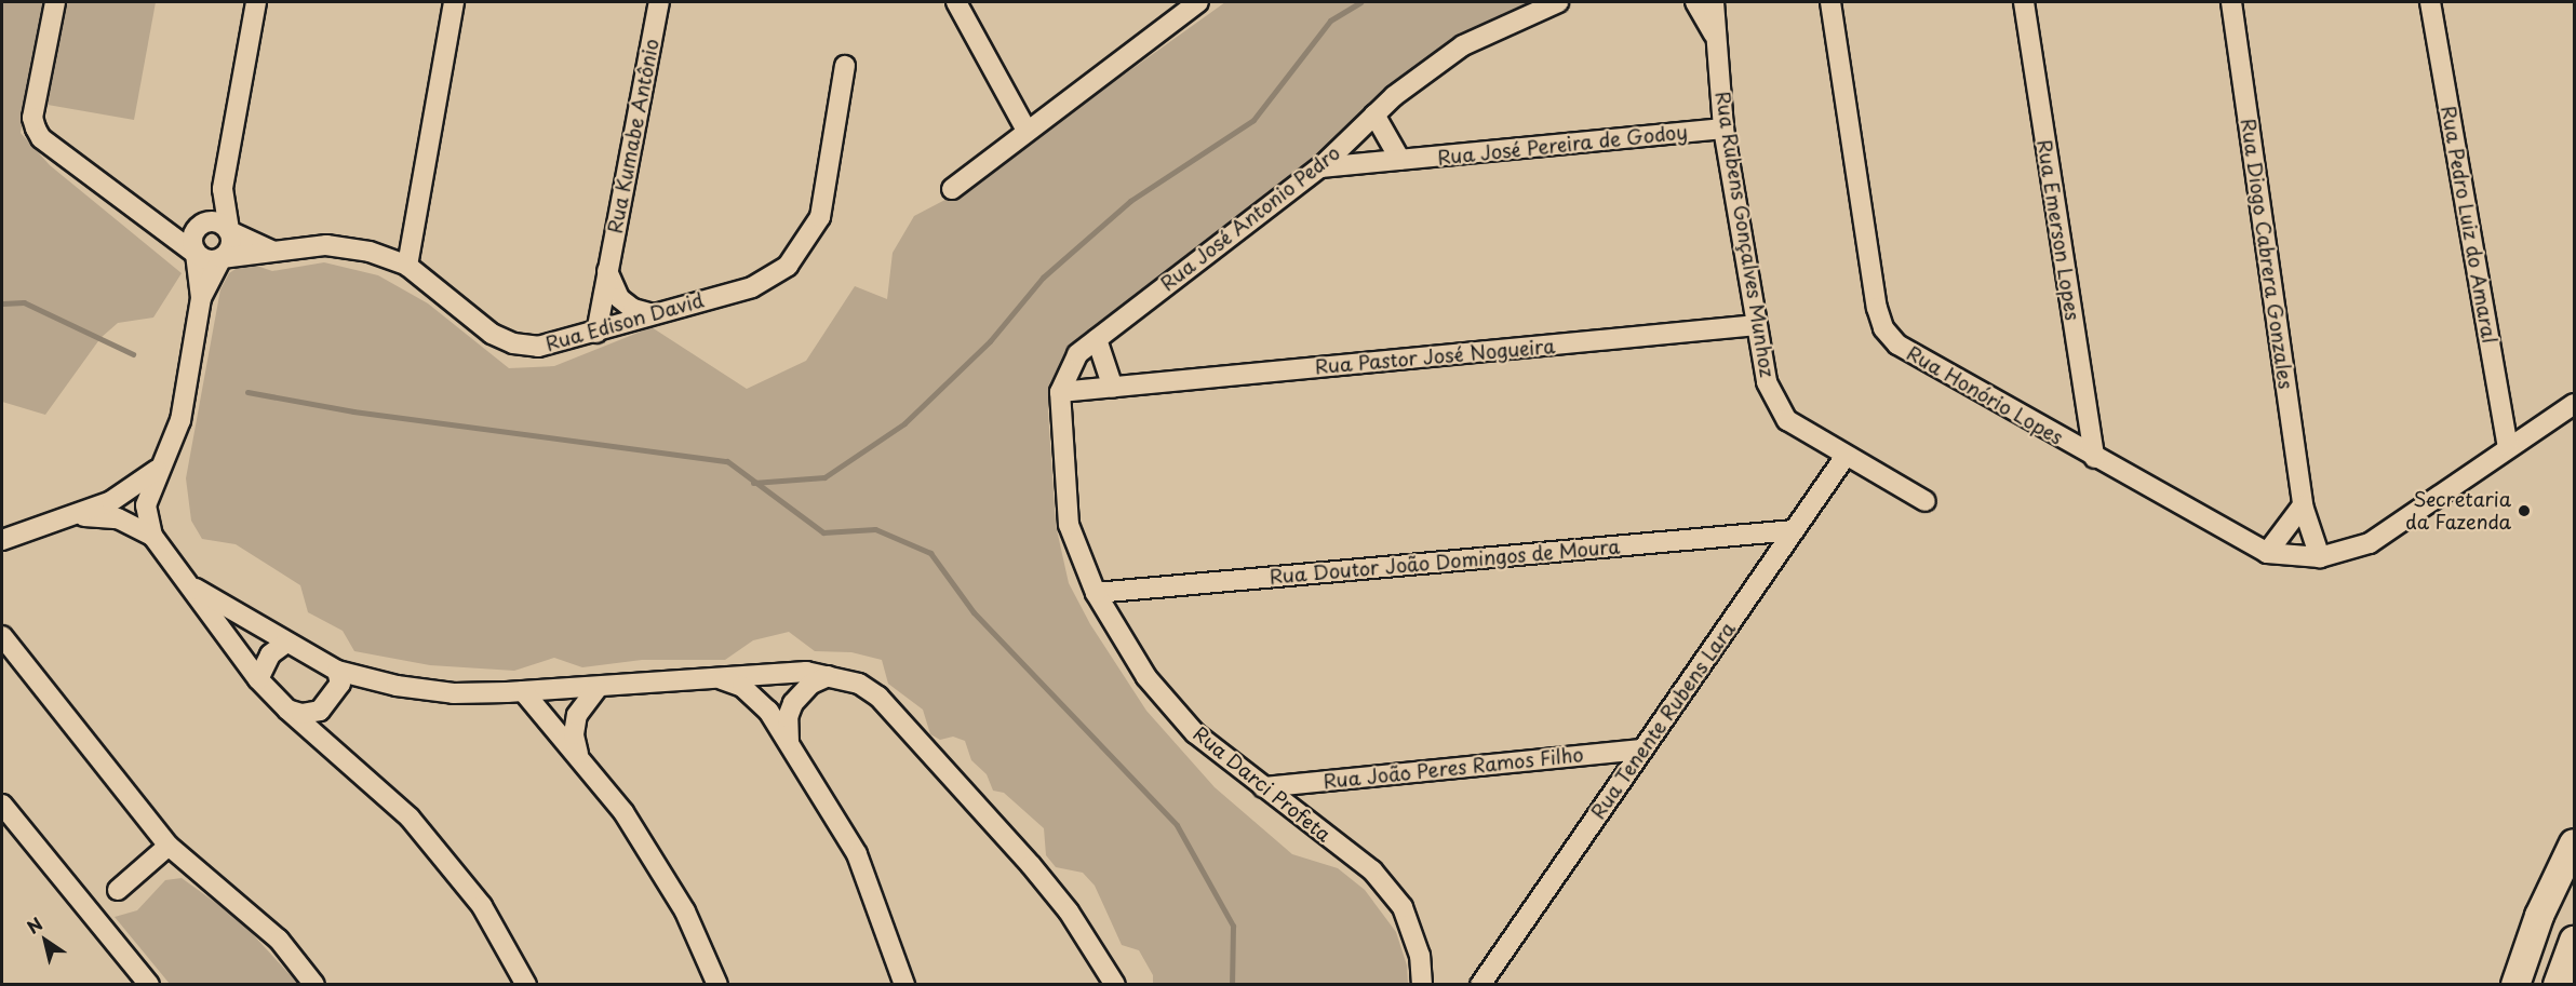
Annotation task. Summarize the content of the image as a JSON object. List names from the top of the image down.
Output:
{
  "streets": {
    "street": [
      "Rua Kumabe Antônio",
      "Rua José Pereira de Godoy",
      "Rua José Antonio Pedro",
      "Rua Pedro Luiz do Amaral",
      "Rua Emerson Lopes",
      "Rua Rubens Gonçalves Munhoz",
      "Rua Diogo Cabrera Gonzales",
      "Rua Edison David",
      "Rua Pastor José Nogueira",
      "Rua Honório Lopes",
      "Rua Doutor João Domingos de Moura",
      "Rua Tenente Rubens Lara",
      "Rua João Peres Ramos Filho",
      "Rua Darci Profeta"
    ]
  },
  "crossings": [
    ["Rua Kumabe Antônio", "Rua Edison David"],
    ["Rua José Pereira de Godoy", "Rua José Antonio Pedro"],
    ["Rua José Pereira de Godoy", "Rua Rubens Gonçalves Munhoz"],
    ["Rua José Antonio Pedro", "Rua Pastor José Nogueira"],
    ["Rua José Antonio Pedro", "Rua Darci Profeta"],
    ["Rua Emerson Lopes", "Rua Honório Lopes"],
    ["Rua Rubens Gonçalves Munhoz", "Rua Pastor José Nogueira"],
    ["Rua Rubens Gonçalves Munhoz", "Rua Tenente Rubens Lara"],
    ["Rua Diogo Cabrera Gonzales", "Rua Honório Lopes"],
    ["Rua Pastor José Nogueira", "Rua Darci Profeta"],
    ["Rua Doutor João Domingos de Moura", "Rua Tenente Rubens Lara"],
    ["Rua Doutor João Domingos de Moura", "Rua Darci Profeta"],
    ["Rua Tenente Rubens Lara", "Rua João Peres Ramos Filho"],
    ["Rua João Peres Ramos Filho", "Rua Darci Profeta"]
  ],
  "places": ["Secretaria da Fazenda"],
  "north": "top left"
}
